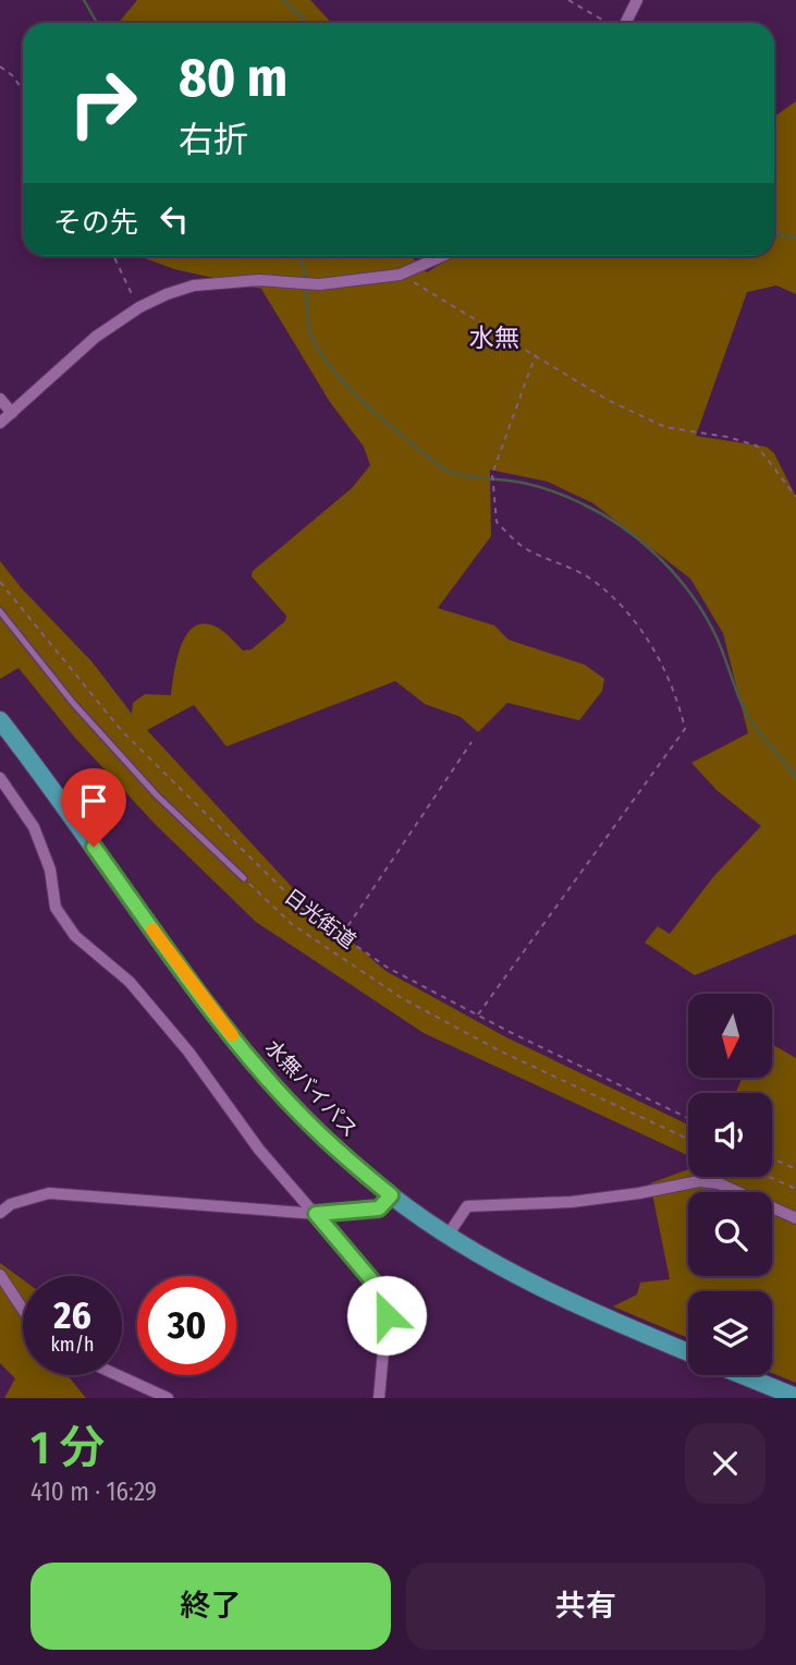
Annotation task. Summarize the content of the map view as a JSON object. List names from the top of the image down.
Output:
{
  "streets": {
    "highway": ["水無バイパス"],
    "path": ["日光街道"]
  },
  "districts": ["水無"],
  "north": "bottom",
  "page": {
    "turn": ["80 m", "右折"],
    "then": "その先",
    "speed": "26 km/h",
    "limit": "30",
    "heading": ["1 分", "410 m · 16:29"],
    "buttons": ["終了", "共有"]
  }
}
